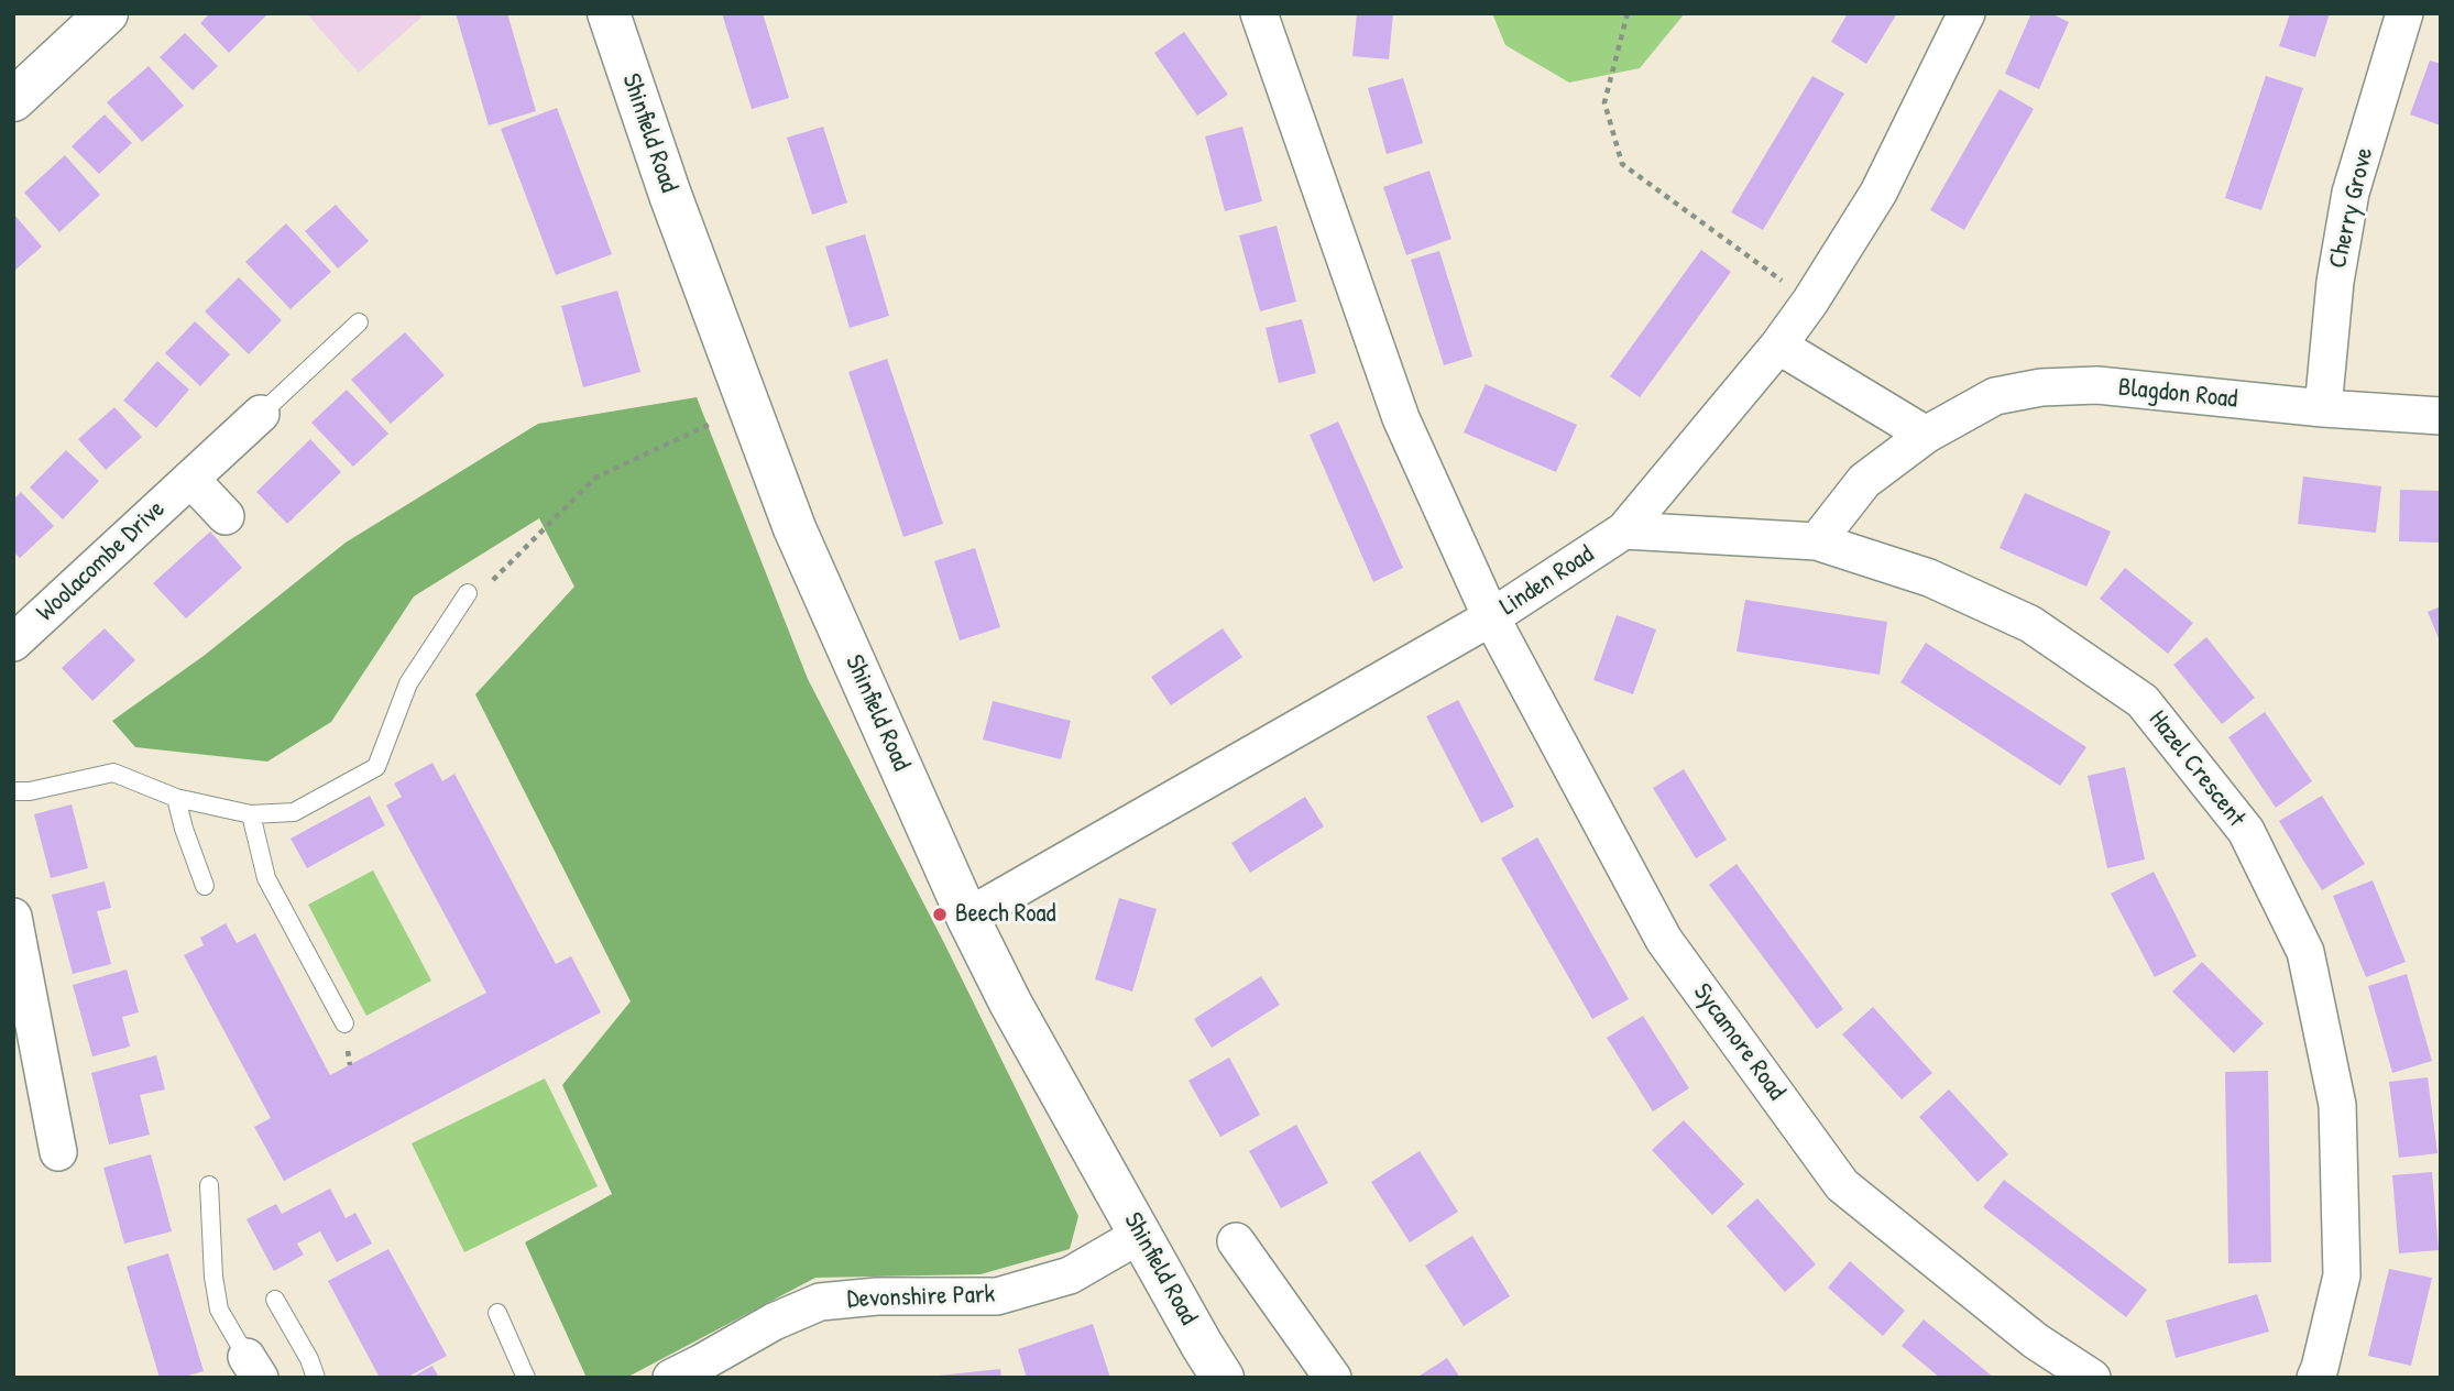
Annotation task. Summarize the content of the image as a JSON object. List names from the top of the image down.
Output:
{
  "streets": {
    "main road": ["Shinfield Road"],
    "street": [
      "Cherry Grove",
      "Blagdon Road",
      "Woolacombe Drive",
      "Linden Road",
      "Hazel Crescent",
      "Sycamore Road",
      "Devonshire Park"
    ]
  },
  "crossings": [
    ["Shinfield Road", "Devonshire Park"],
    ["Cherry Grove", "Blagdon Road"],
    ["Blagdon Road", "Hazel Crescent"],
    ["Linden Road", "Hazel Crescent"],
    ["Linden Road", "Sycamore Road"]
  ],
  "places": ["Beech Road"]
}
